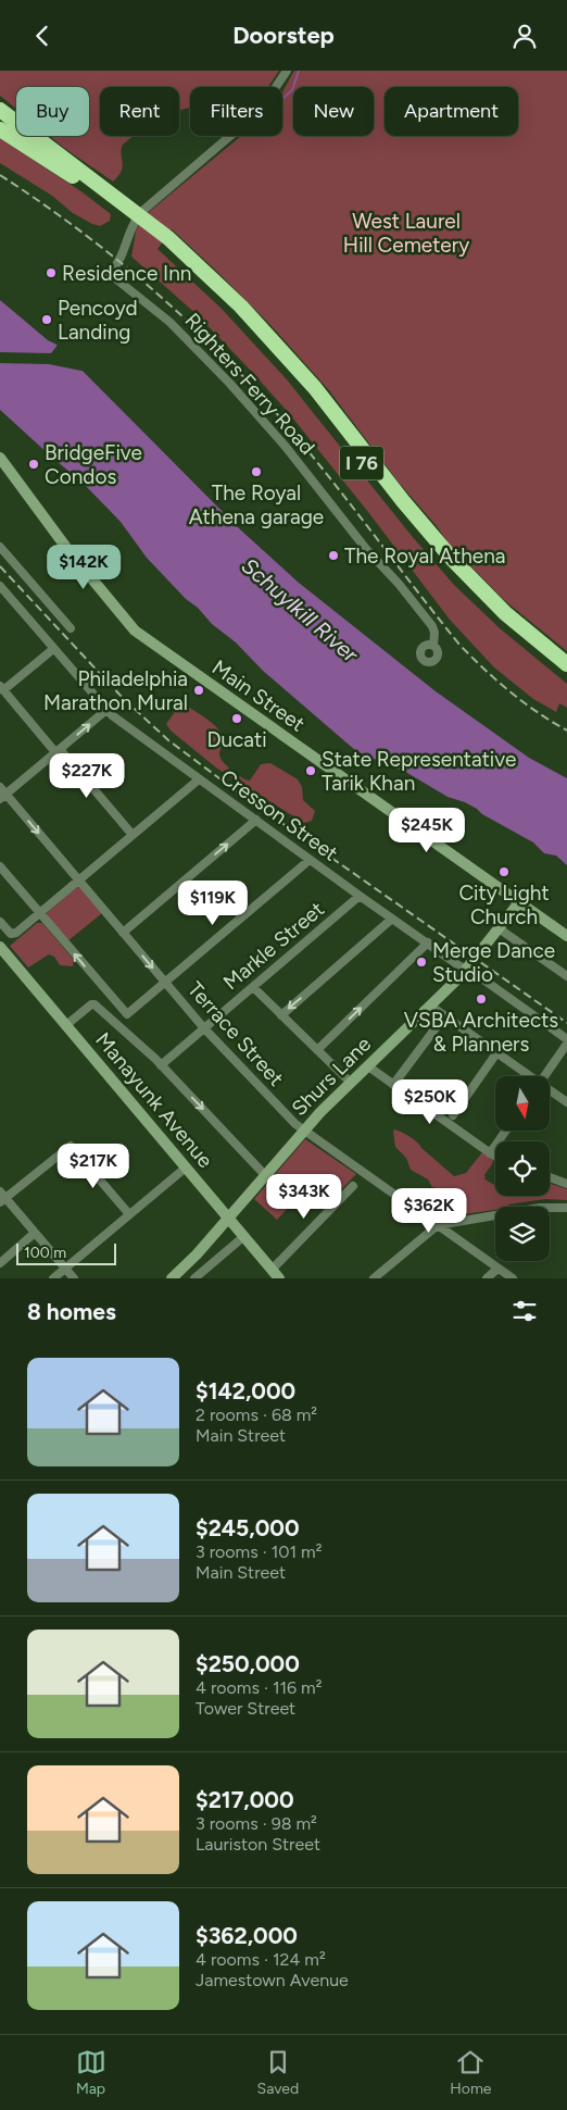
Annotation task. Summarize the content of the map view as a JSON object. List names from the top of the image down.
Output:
{
  "streets": {
    "highway": ["I 76"],
    "street": [
      "Righters Ferry Road",
      "Main Street",
      "Cresson Street",
      "Markle Street",
      "Terrace Street",
      "Shurs Lane",
      "Manayunk Avenue"
    ]
  },
  "crossings": [
    ["Main Street", "Shurs Lane"],
    ["Cresson Street", "Markle Street"],
    ["Cresson Street", "Shurs Lane"],
    ["Markle Street", "Terrace Street"],
    ["Terrace Street", "Shurs Lane"]
  ],
  "water": ["Schuylkill River"],
  "parks": ["West Laurel Hill Cemetery"],
  "places": [
    "Residence Inn",
    "Pencoyd Landing",
    "BridgeFive Condos",
    "The Royal Athena garage",
    "The Royal Athena",
    "Philadelphia Marathon Mural",
    "Ducati",
    "State Representative Tarik Khan",
    "City Light Church",
    "Merge Dance Studio",
    "VSBA Architects & Planners"
  ],
  "scale_bar": "100 m",
  "north": "bottom",
  "page": {
    "header": "Doorstep",
    "chip": [
      "Buy",
      "Rent",
      "Filters",
      "New",
      "Apartment"
    ],
    "price": [
      "$142K",
      "$227K",
      "$245K",
      "$119K",
      "$250K",
      "$217K",
      "$343K",
      "$362K"
    ],
    "scale": "100 m",
    "heading": "8 homes",
    "list": [
      {
        "name": "$142,000",
        "note": "2 rooms · 68 m² · Main Street"
      },
      {
        "name": "$245,000",
        "note": "3 rooms · 101 m² · Main Street"
      },
      {
        "name": "$250,000",
        "note": "4 rooms · 116 m² · Tower Street"
      },
      {
        "name": "$217,000",
        "note": "3 rooms · 98 m² · Lauriston Street"
      },
      {
        "name": "$362,000",
        "note": "4 rooms · 124 m² · Jamestown Avenue"
      }
    ],
    "tabs": ["Map", "Saved", "Home"]
  }
}
